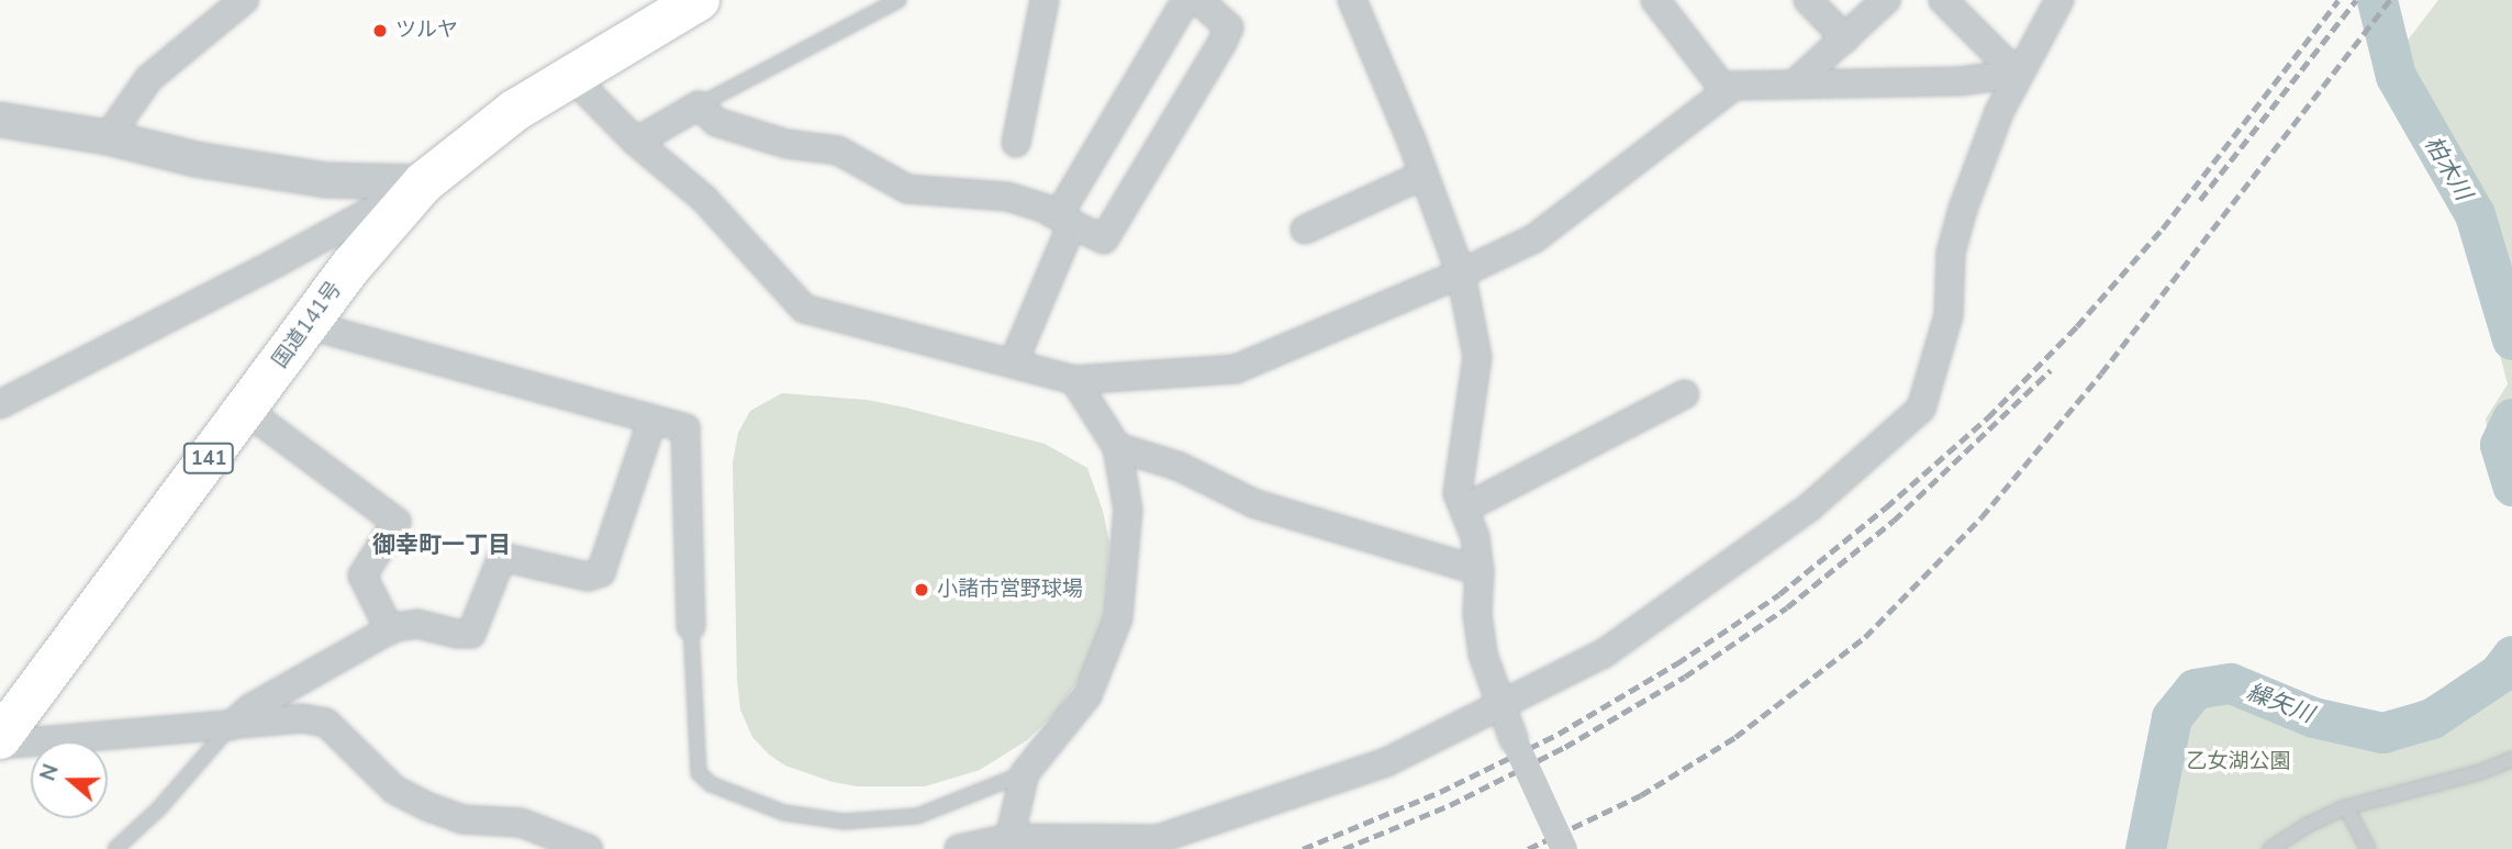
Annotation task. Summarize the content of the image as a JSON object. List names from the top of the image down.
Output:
{
  "streets": {
    "highway": ["国道141号", "141"]
  },
  "districts": ["御幸町一丁目"],
  "water": ["柏木川", "繰矢川"],
  "parks": ["乙女湖公園"],
  "places": ["ツルヤ", "小諸市営野球場"],
  "north": "left"
}
